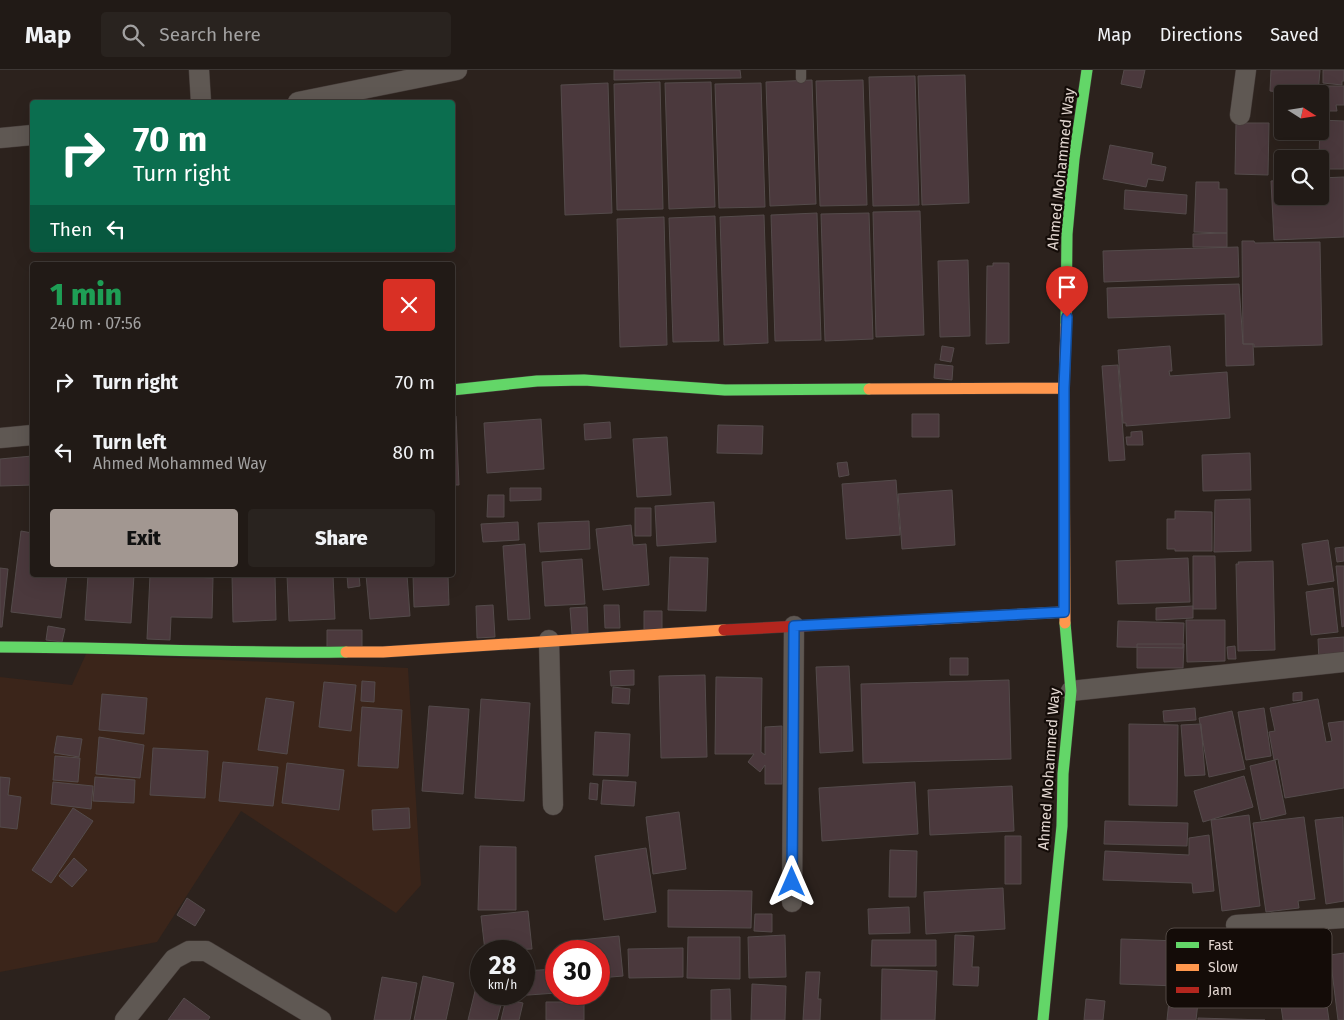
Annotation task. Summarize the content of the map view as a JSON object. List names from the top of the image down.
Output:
{
  "streets": {
    "street": ["Ahmed Mohammed Way"]
  },
  "legend": ["Fast", "Slow", "Jam"],
  "north": "right",
  "page": {
    "header": "Map",
    "search": "Search here",
    "nav": ["Map", "Directions", "Saved"],
    "turn": ["70 m", "Turn right"],
    "then": "Then",
    "heading": ["1 min", "240 m · 07:56"],
    "list": [
      {
        "name": "Turn right",
        "value": "70 m"
      },
      {
        "name": "Turn left",
        "note": "Ahmed Mohammed Way",
        "value": "80 m"
      }
    ],
    "buttons": ["Exit", "Share"],
    "speed": "28 km/h",
    "limit": "30"
  }
}
